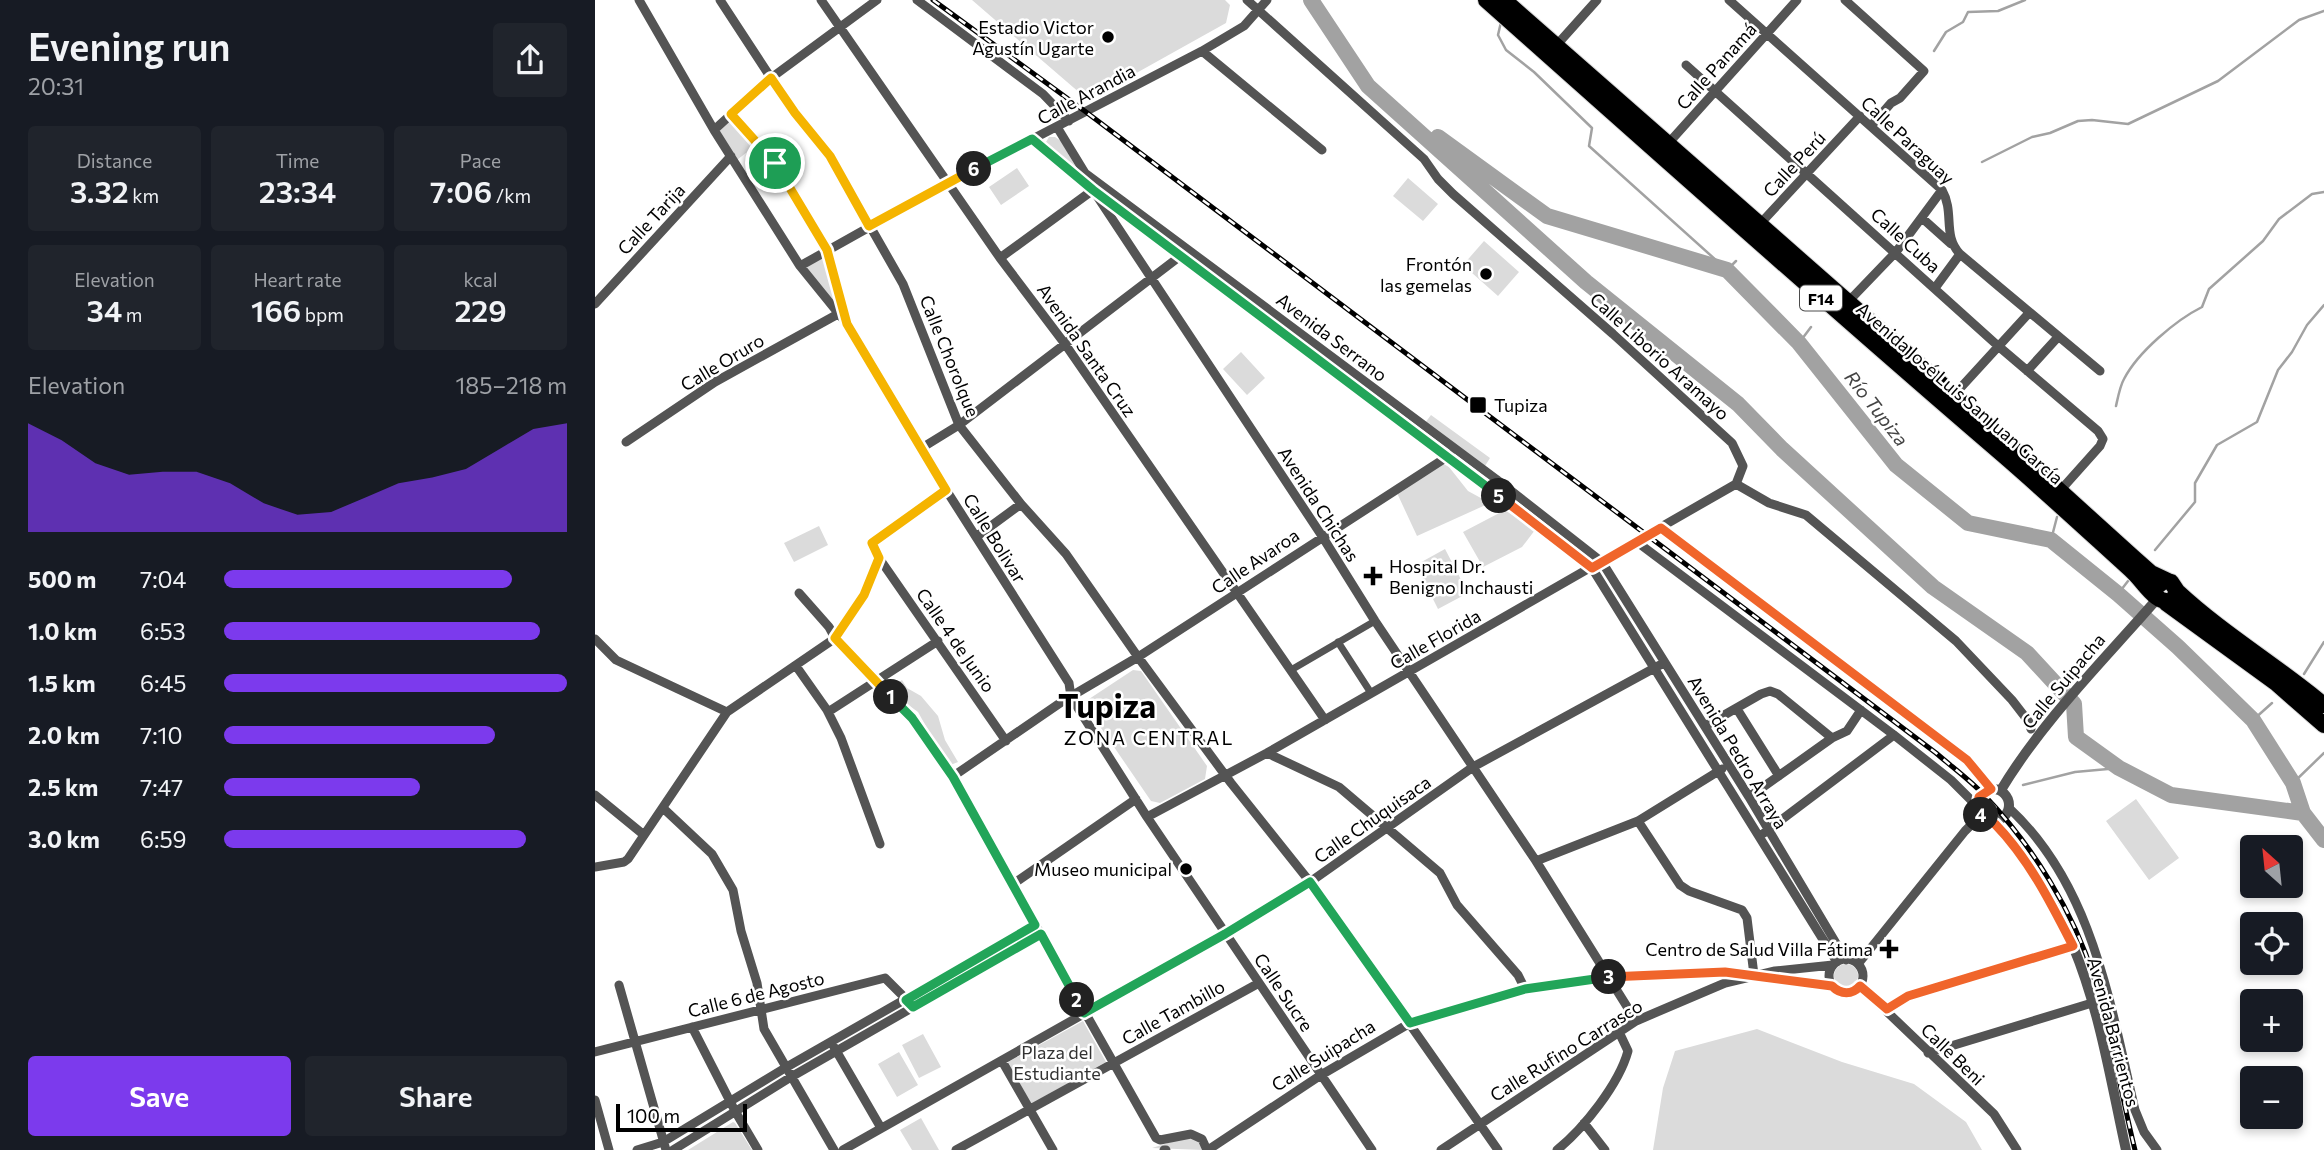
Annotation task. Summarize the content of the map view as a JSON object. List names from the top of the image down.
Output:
{
  "streets": {
    "highway": ["F14", "Avenida José Luis San Juan García"],
    "street": [
      "Calle Panamá",
      "Calle Arandia",
      "Calle Paraguay",
      "Calle Perú",
      "Calle Tarija",
      "Calle Cuba",
      "Avenida Serrano",
      "Avenida Santa Cruz",
      "Calle Chorolque",
      "Calle Liborio Aramayo",
      "Calle Oruro",
      "Avenida Chichas",
      "Calle Bolivar",
      "Calle Avaroa",
      "Calle Florida",
      "Calle 4 de Junio",
      "Calle Suipacha",
      "Avenida Pedro Arraya",
      "Calle Chuquisaca",
      "Calle Sucre",
      "Calle 6 de Agosto",
      "Calle Tambillo",
      "Avenida Barrientos",
      "Calle Rufino Carrasco",
      "Calle Beni"
    ]
  },
  "crossings": [
    ["Calle Panamá", "Calle Paraguay"],
    ["Calle Panamá", "Calle Cuba"],
    ["Calle Panamá", "Avenida José Luis San Juan García"],
    ["Calle Arandia", "Avenida Serrano"],
    ["Calle Arandia", "Avenida Santa Cruz"],
    ["Calle Arandia", "Calle Chorolque"],
    ["Calle Arandia", "Calle Liborio Aramayo"],
    ["Calle Paraguay", "Calle Perú"],
    ["Calle Perú", "Calle Cuba"],
    ["Calle Perú", "Avenida José Luis San Juan García"],
    ["Calle Cuba", "Avenida José Luis San Juan García"],
    ["F14", "Avenida José Luis San Juan García"],
    ["F14", "Calle Suipacha"],
    ["Avenida Serrano", "Avenida Chichas"],
    ["Avenida Serrano", "Calle Avaroa"],
    ["Avenida Serrano", "Calle Florida"],
    ["Avenida Serrano", "Avenida Pedro Arraya"],
    ["Avenida Santa Cruz", "Calle Avaroa"],
    ["Avenida Santa Cruz", "Calle Florida"],
    ["Calle Chorolque", "Calle Avaroa"],
    ["Calle Chorolque", "Calle Florida"],
    ["Calle Chorolque", "Calle Suipacha"],
    ["Calle Chorolque", "Calle Chuquisaca"],
    ["Calle Chorolque", "Calle Rufino Carrasco"],
    ["Calle Liborio Aramayo", "Calle Florida"],
    ["Avenida José Luis San Juan García", "Calle Suipacha"],
    ["Avenida Chichas", "Calle Avaroa"],
    ["Avenida Chichas", "Calle Florida"],
    ["Avenida Chichas", "Calle Suipacha"],
    ["Avenida Chichas", "Calle Chuquisaca"],
    ["Avenida Chichas", "Calle Rufino Carrasco"],
    ["Calle Bolivar", "Calle Avaroa"],
    ["Calle Bolivar", "Calle Sucre"],
    ["Calle Avaroa", "Calle 4 de Junio"],
    ["Calle Florida", "Avenida Pedro Arraya"],
    ["Calle Florida", "Calle Sucre"],
    ["Calle Florida", "Avenida Barrientos"],
    ["Calle Suipacha", "Avenida Pedro Arraya"],
    ["Calle Suipacha", "Calle Sucre"],
    ["Calle Suipacha", "Avenida Barrientos"],
    ["Calle Suipacha", "Calle Rufino Carrasco"],
    ["Calle Suipacha", "Calle Beni"],
    ["Avenida Pedro Arraya", "Calle Chuquisaca"],
    ["Avenida Pedro Arraya", "Calle Beni"],
    ["Calle Chuquisaca", "Calle Sucre"],
    ["Calle Sucre", "Calle Tambillo"]
  ],
  "districts": ["Tupiza", "ZONA CENTRAL"],
  "water": ["Río Tupiza"],
  "parks": ["Plaza del Estudiante"],
  "places": {
    "other": ["Estadio Victor Agustín Ugarte", "Frontón las gemelas", "Museo municipal"],
    "transit": ["Tupiza"],
    "health": ["Hospital Dr. Benigno Inchausti", "Centro de Salud Villa Fátima"]
  },
  "scale_bar": "100 m",
  "north": "top left",
  "page": {
    "heading": ["Evening run", "20:31"],
    "stats": [
      ["Distance", "3.32 km"],
      ["Time", "23:34"],
      ["Pace", "7:06 /km"],
      ["Elevation", "34 m"],
      ["Heart rate", "166 bpm"],
      ["kcal", "229"]
    ],
    "pins": [
      "6",
      "5",
      "1",
      "4",
      "3",
      "2"
    ],
    "chart": ["Elevation", "185–218 m"],
    "list": [
      {
        "name": "500 m",
        "note": "7:04"
      },
      {
        "name": "1.0 km",
        "note": "6:53"
      },
      {
        "name": "1.5 km",
        "note": "6:45"
      },
      {
        "name": "2.0 km",
        "note": "7:10"
      },
      {
        "name": "2.5 km",
        "note": "7:47"
      },
      {
        "name": "3.0 km",
        "note": "6:59"
      }
    ],
    "map_buttons": ["+", "−"],
    "buttons": ["Save", "Share"],
    "scale": "100 m"
  }
}
